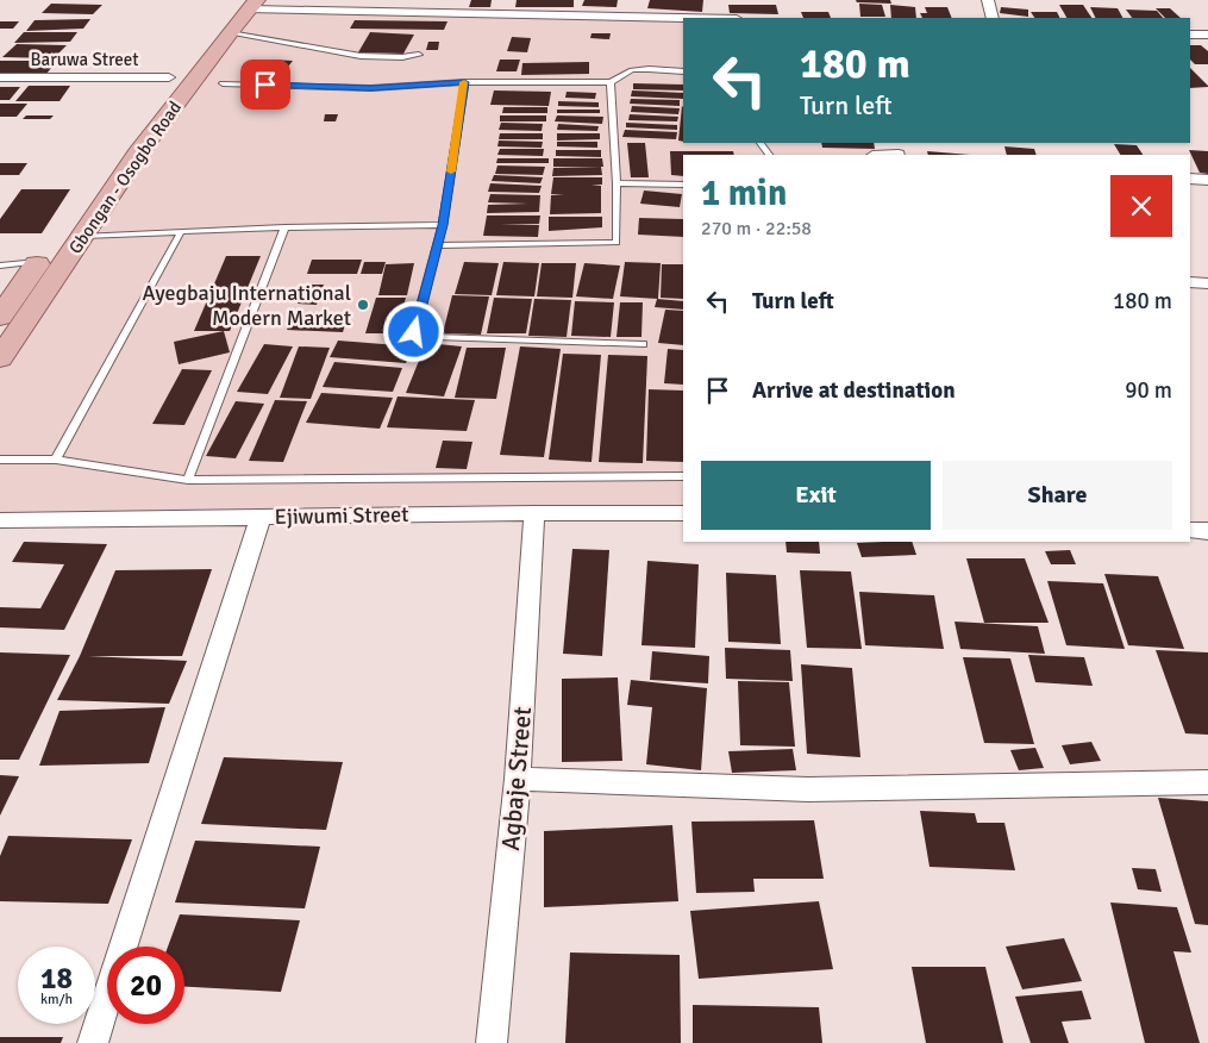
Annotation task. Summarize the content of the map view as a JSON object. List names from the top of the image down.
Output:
{
  "streets": {
    "main road": ["Gbongan - Osogbo Road"],
    "street": ["Baruwa Street", "Ejiwumi Street", "Agbaje Street"]
  },
  "crossings": [
    ["Baruwa Street", "Gbongan - Osogbo Road"],
    ["Ejiwumi Street", "Agbaje Street"]
  ],
  "places": ["Ayegbaju International Modern Market"],
  "page": {
    "turn": ["180 m", "Turn left"],
    "heading": ["1 min", "270 m · 22:58"],
    "list": [
      {
        "name": "Turn left",
        "value": "180 m"
      },
      {
        "name": "Arrive at destination",
        "value": "90 m"
      }
    ],
    "buttons": ["Exit", "Share"],
    "speed": "18 km/h",
    "limit": "20"
  }
}
